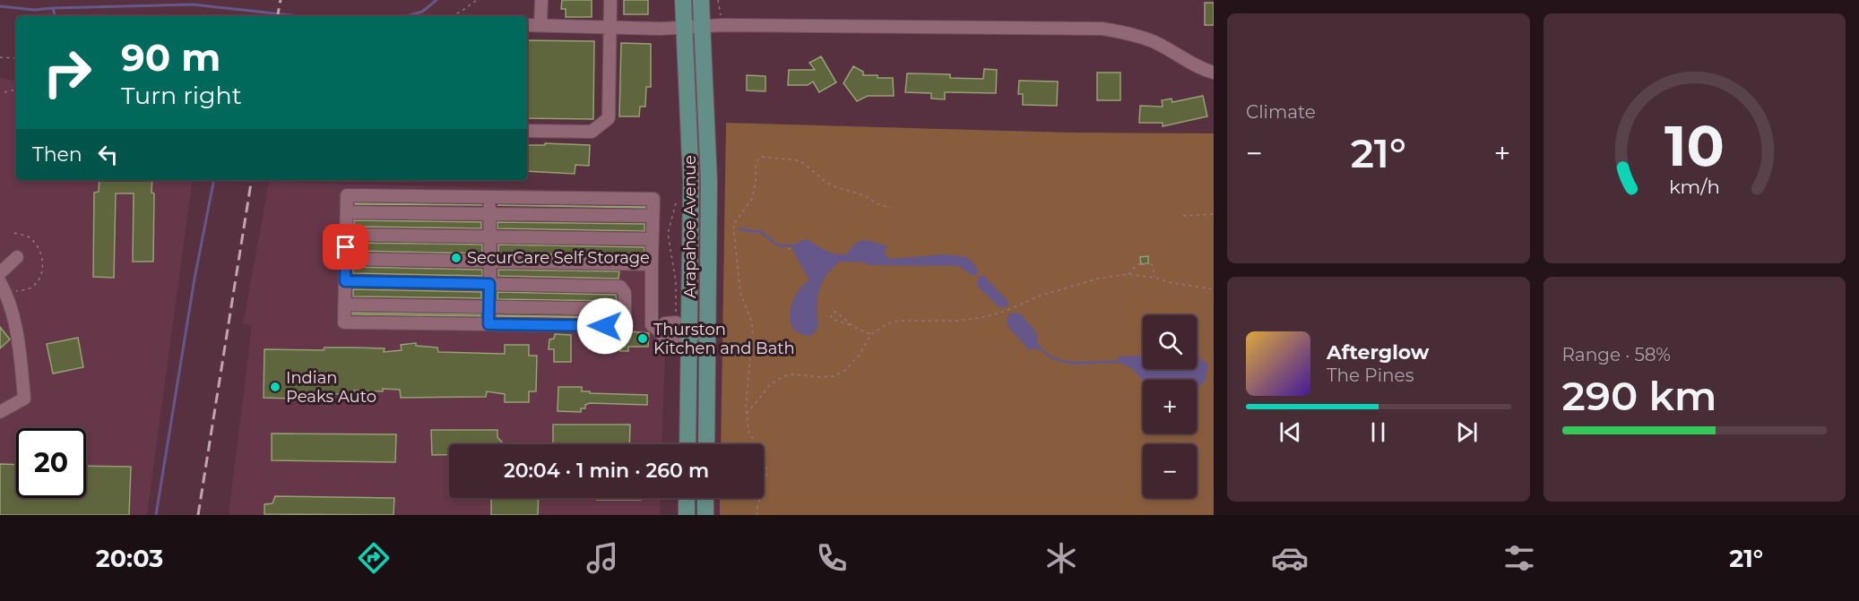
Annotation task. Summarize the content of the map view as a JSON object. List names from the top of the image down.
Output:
{
  "streets": {
    "main road": ["Arapahoe Avenue"]
  },
  "places": ["SecurCare Self Storage", "Thurston Kitchen and Bath", "Indian Peaks Auto"],
  "page": {
    "tile": [
      "Climate",
      ["Range · 58%", "290 km"]
    ],
    "turn": ["90 m", "Turn right"],
    "then": "Then",
    "heat": ["−", "21°", "+"],
    "map_buttons": ["+", "−"],
    "song": ["Afterglow", "The Pines"],
    "limit": "20",
    "trip": "20:04 · 1 min · 260 m",
    "tabs": ["20:03", "21°"],
    "gauge": ["10", "km/h"]
  }
}
